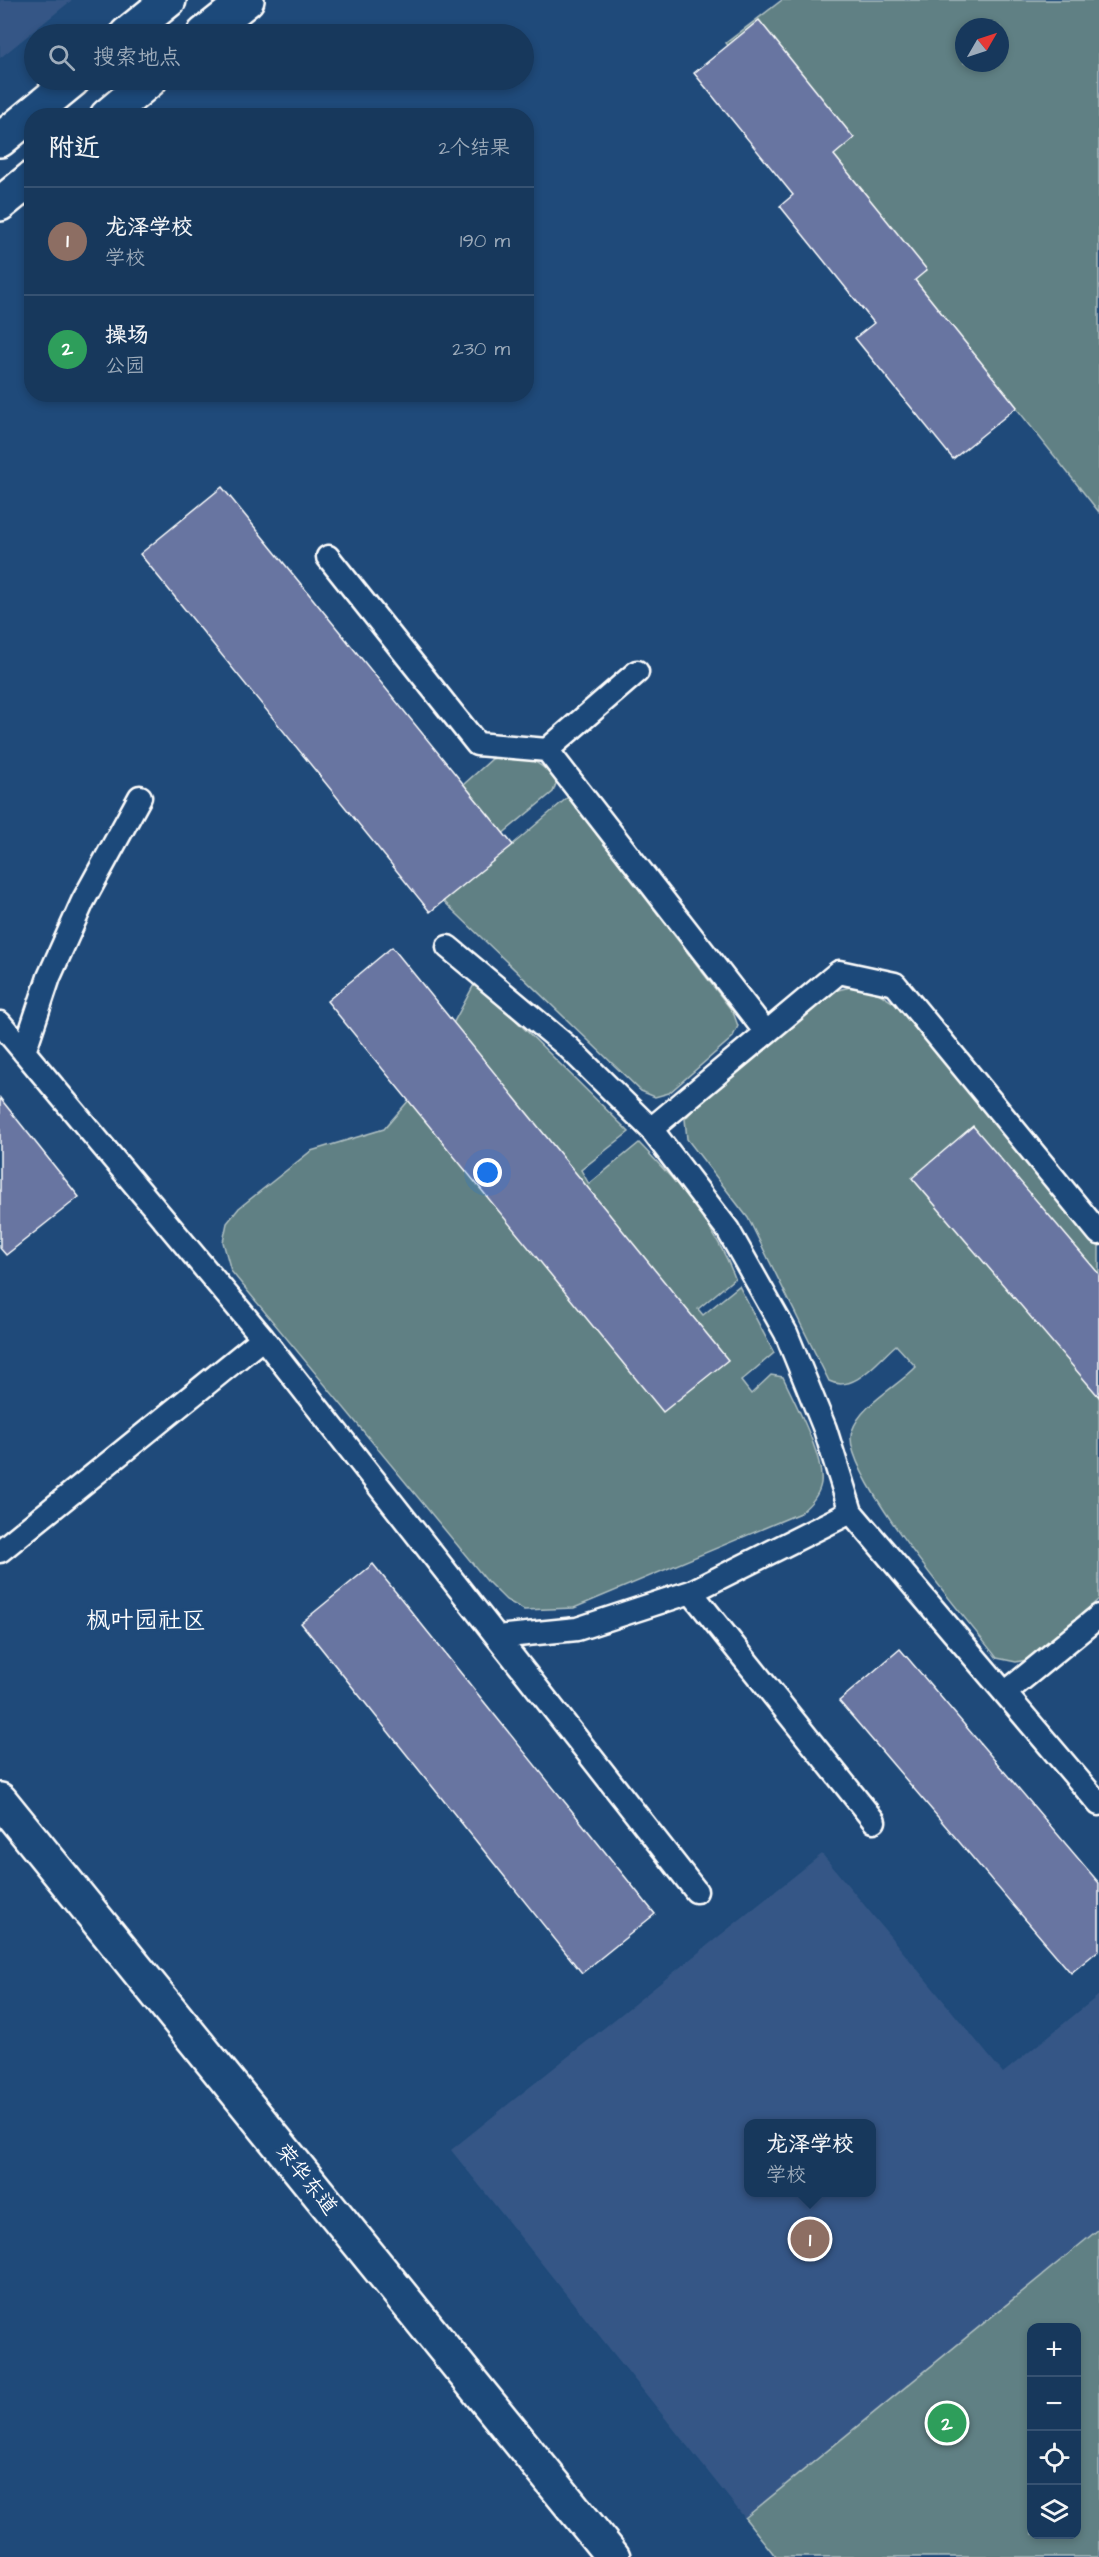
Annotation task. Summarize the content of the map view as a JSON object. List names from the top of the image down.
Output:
{
  "streets": {
    "street": ["荣华东道"]
  },
  "districts": ["枫叶园社区"],
  "north": "top right",
  "page": {
    "search": "搜索地点",
    "heading": ["附近", "2个结果"],
    "list": [
      {
        "mark": "1",
        "name": "龙泽学校",
        "note": "学校",
        "value": "190 m"
      },
      {
        "mark": "2",
        "name": "操场",
        "note": "公园",
        "value": "230 m"
      }
    ],
    "popup": ["龙泽学校", "学校"],
    "pins": ["1", "2"],
    "map_buttons": ["+", "−"]
  }
}
